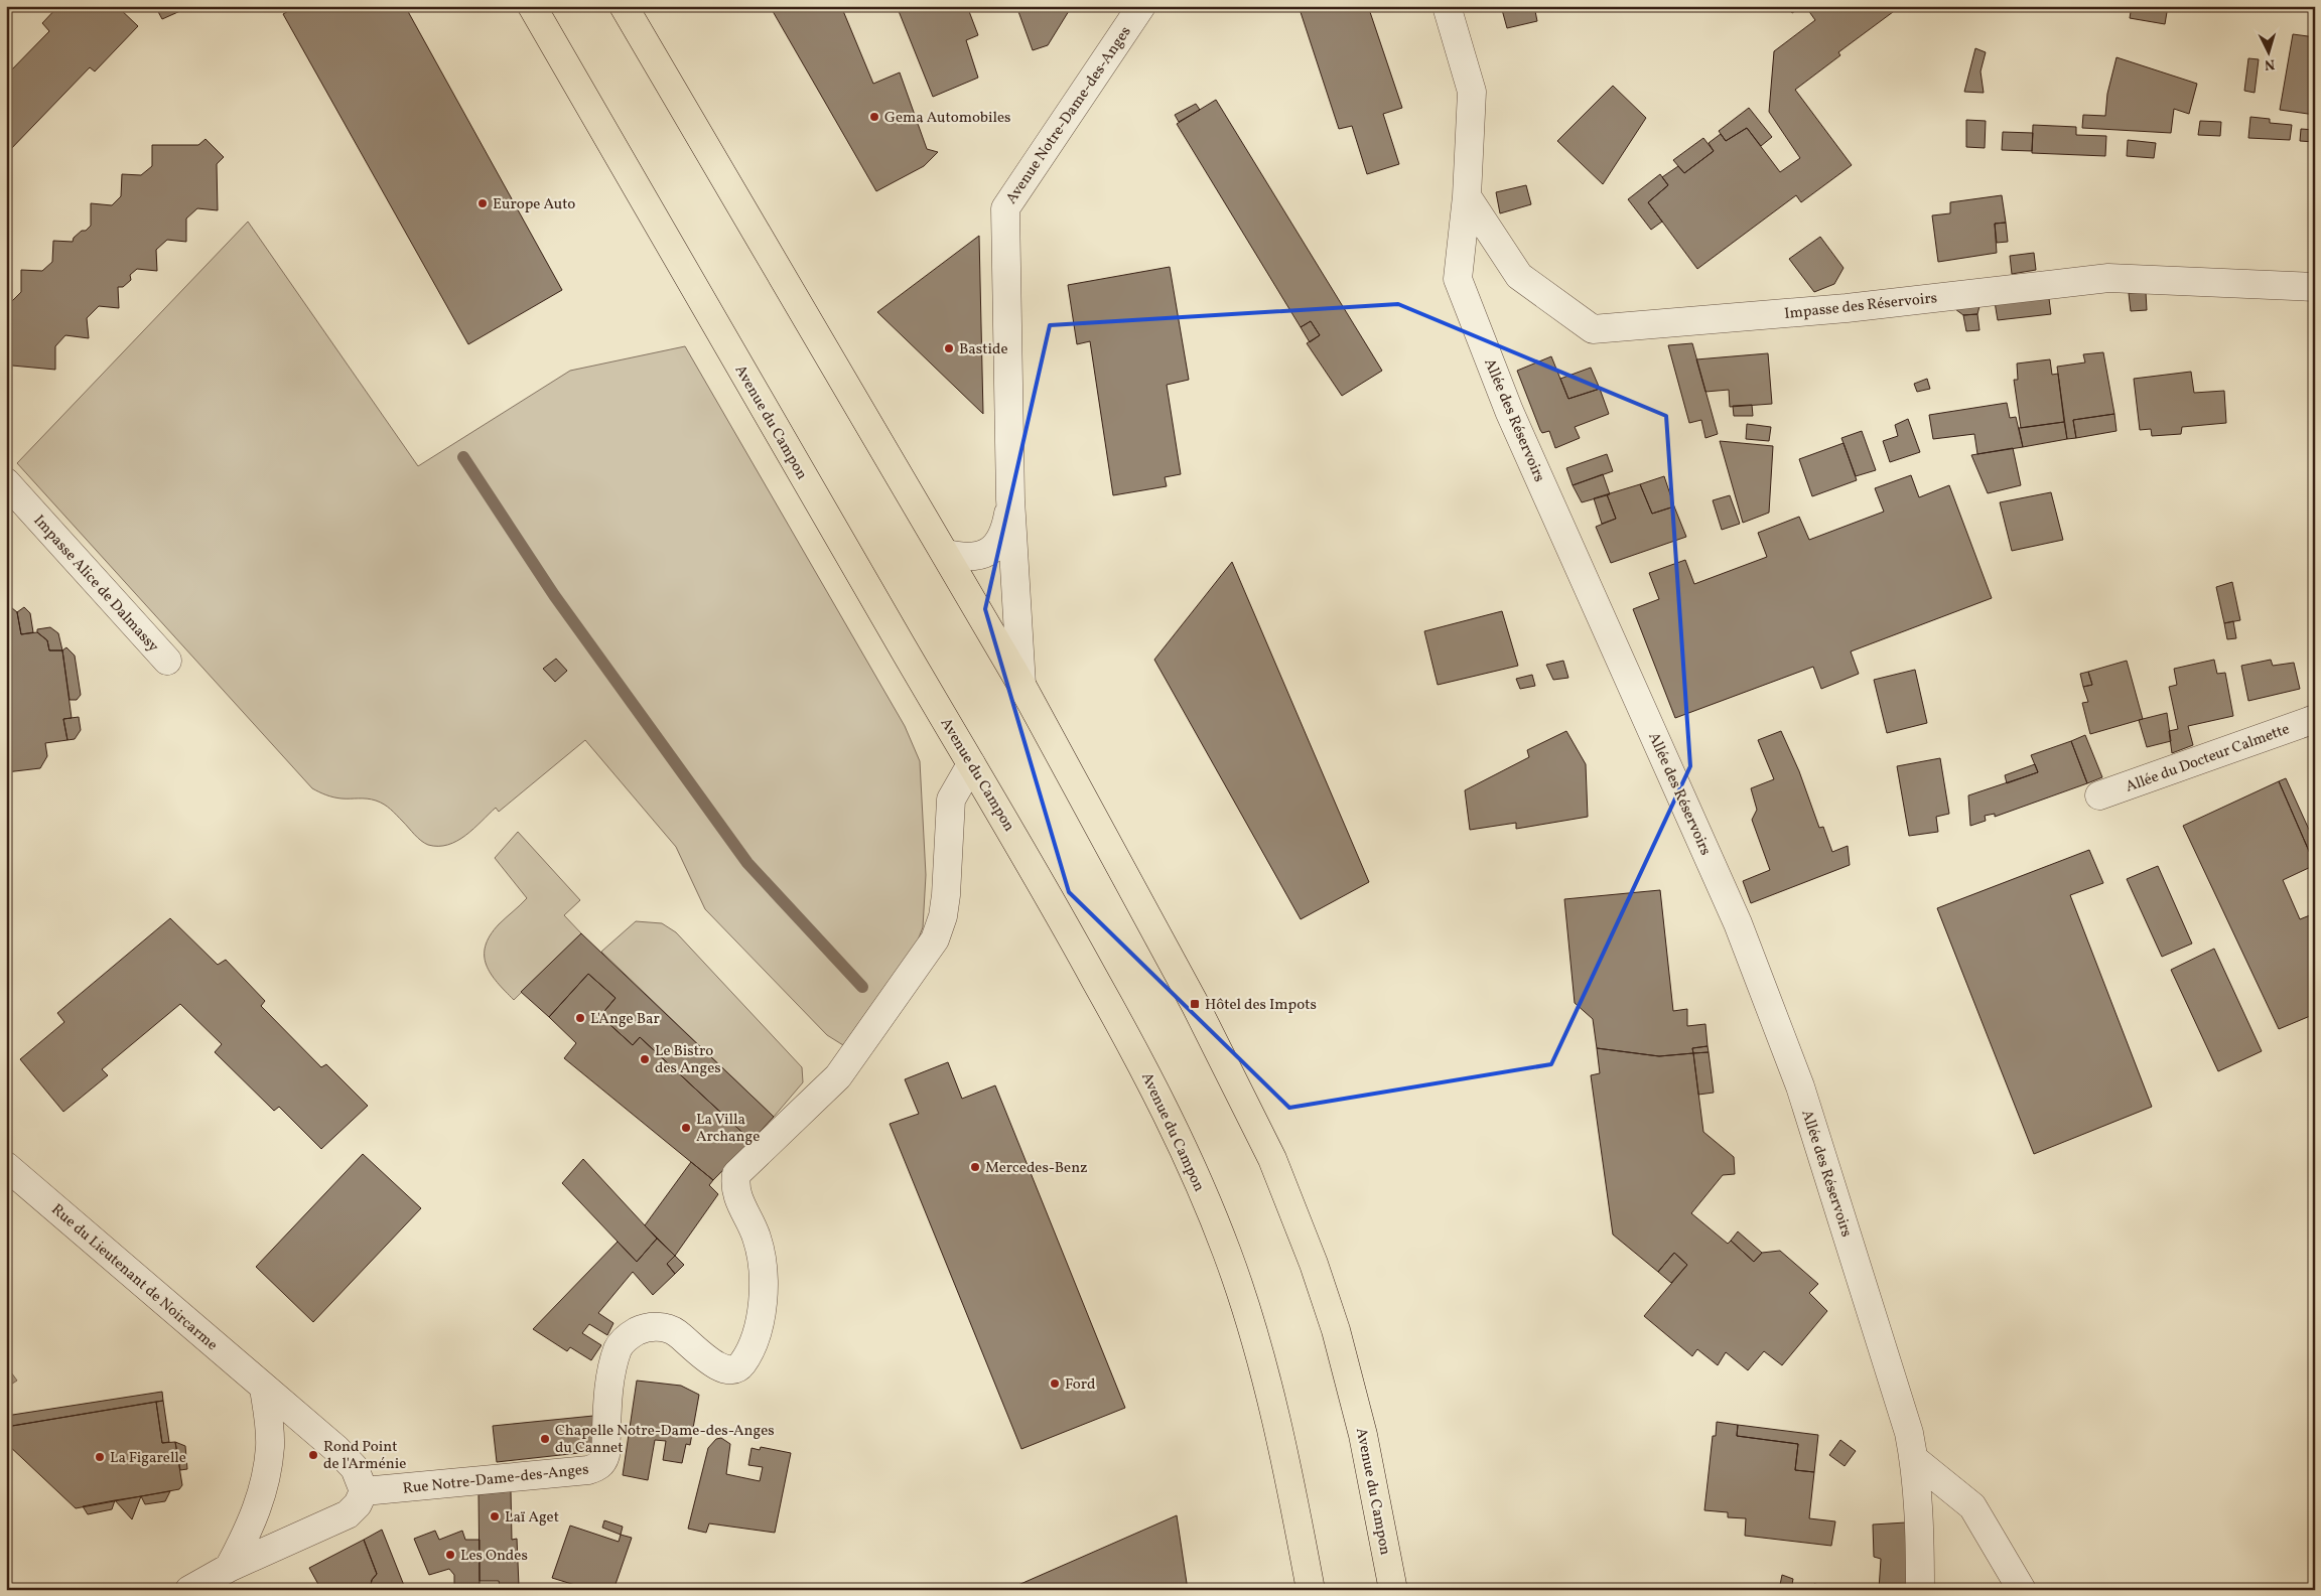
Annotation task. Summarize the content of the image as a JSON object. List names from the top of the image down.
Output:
{
  "streets": {
    "main road": ["Avenue du Campon"],
    "street": [
      "Avenue Notre-Dame-des-Anges",
      "Impasse des Réservoirs",
      "Allée des Réservoirs",
      "Impasse Alice de Dalmassy",
      "Allée du Docteur Calmette",
      "Rue du Lieutenant de Noircarme",
      "Rue Notre-Dame-des-Anges"
    ]
  },
  "crossings": [
    ["Avenue Notre-Dame-des-Anges", "Avenue du Campon"],
    ["Impasse des Réservoirs", "Allée des Réservoirs"],
    ["Avenue du Campon", "Rue Notre-Dame-des-Anges"],
    ["Rue du Lieutenant de Noircarme", "Rue Notre-Dame-des-Anges"]
  ],
  "places": {
    "other": [
      "Gema Automobiles",
      "Europe Auto",
      "Bastide",
      "L'Ange Bar",
      "Le Bistro des Anges",
      "La Villa Archange",
      "Mercedes-Benz",
      "Ford",
      "Chapelle Notre-Dame-des-Anges du Cannet",
      "Rond Point de l'Arménie",
      "La Figarelle",
      "Laï Aget",
      "Les Ondes"
    ],
    "transit": ["Hôtel des Impots"]
  },
  "north": "bottom"
}
